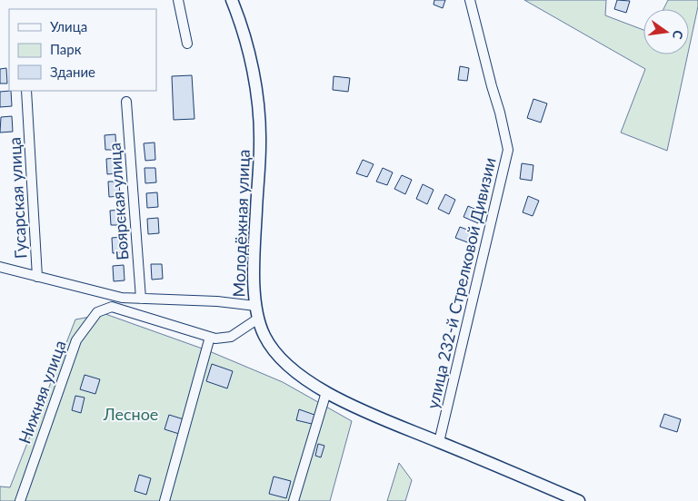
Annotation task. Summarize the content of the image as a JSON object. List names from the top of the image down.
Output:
{
  "streets": {
    "main road": ["Молодёжная улица"],
    "street": [
      "Гусарская улица",
      "Боярская улица",
      "улица 232-й Стрелковой Дивизии",
      "Нижняя улица"
    ]
  },
  "crossings": [
    ["Молодёжная улица", "улица 232-й Стрелковой Дивизии"]
  ],
  "parks": ["Лесное"],
  "legend": ["Улица", "Парк", "Здание"],
  "north": "right"
}
